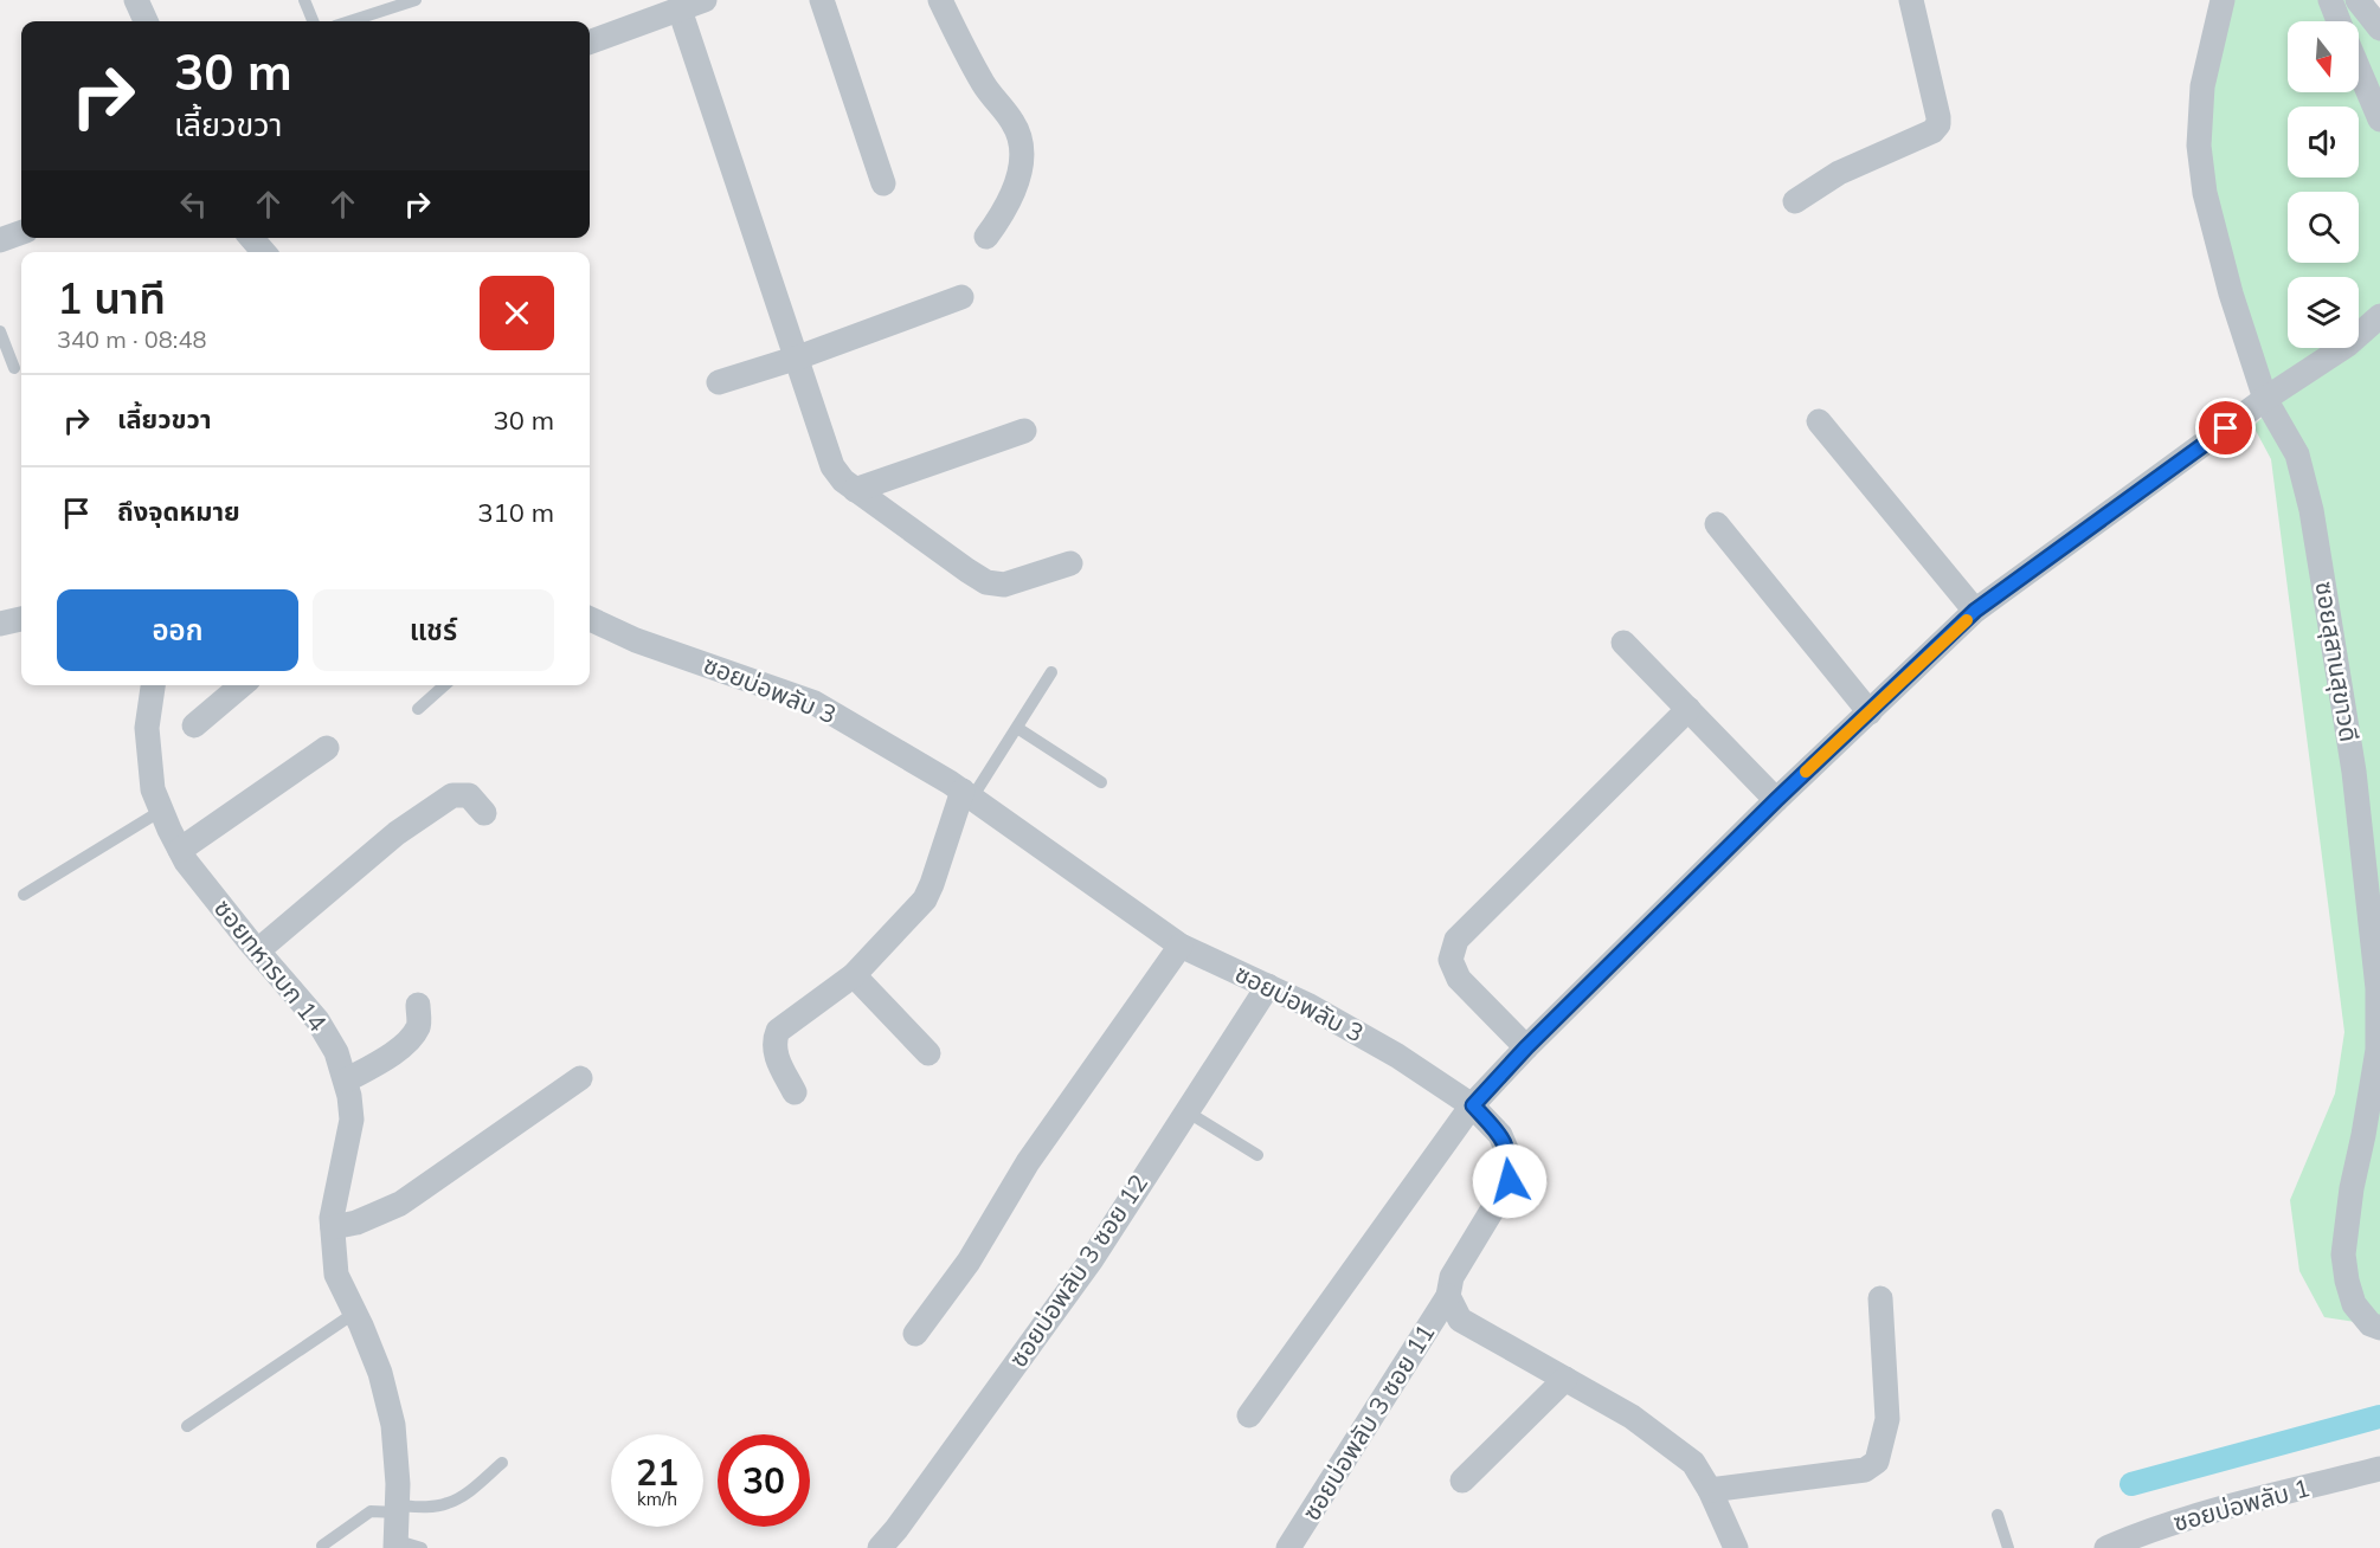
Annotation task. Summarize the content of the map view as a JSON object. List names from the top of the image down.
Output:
{
  "streets": {
    "street": [
      "ซอยสุสานสุขาวดี",
      "ซอยบ่อพลับ 3",
      "ซอยทหารบก 14",
      "ซอยบ่อพลับ 3 ซอย 12",
      "ซอยบ่อพลับ 3 ซอย 11",
      "ซอยบ่อพลับ 1"
    ]
  },
  "crossings": [
    ["ซอยบ่อพลับ 3", "ซอยบ่อพลับ 3 ซอย 12"],
    ["ซอยบ่อพลับ 3", "ซอยบ่อพลับ 3 ซอย 11"]
  ],
  "north": "bottom",
  "page": {
    "turn": ["30 m", "เลี้ยวขวา"],
    "heading": ["1 นาที", "340 m · 08:48"],
    "list": [
      {
        "name": "เลี้ยวขวา",
        "value": "30 m"
      },
      {
        "name": "ถึงจุดหมาย",
        "value": "310 m"
      }
    ],
    "buttons": ["ออก", "แชร์"],
    "speed": "21 km/h",
    "limit": "30"
  }
}
